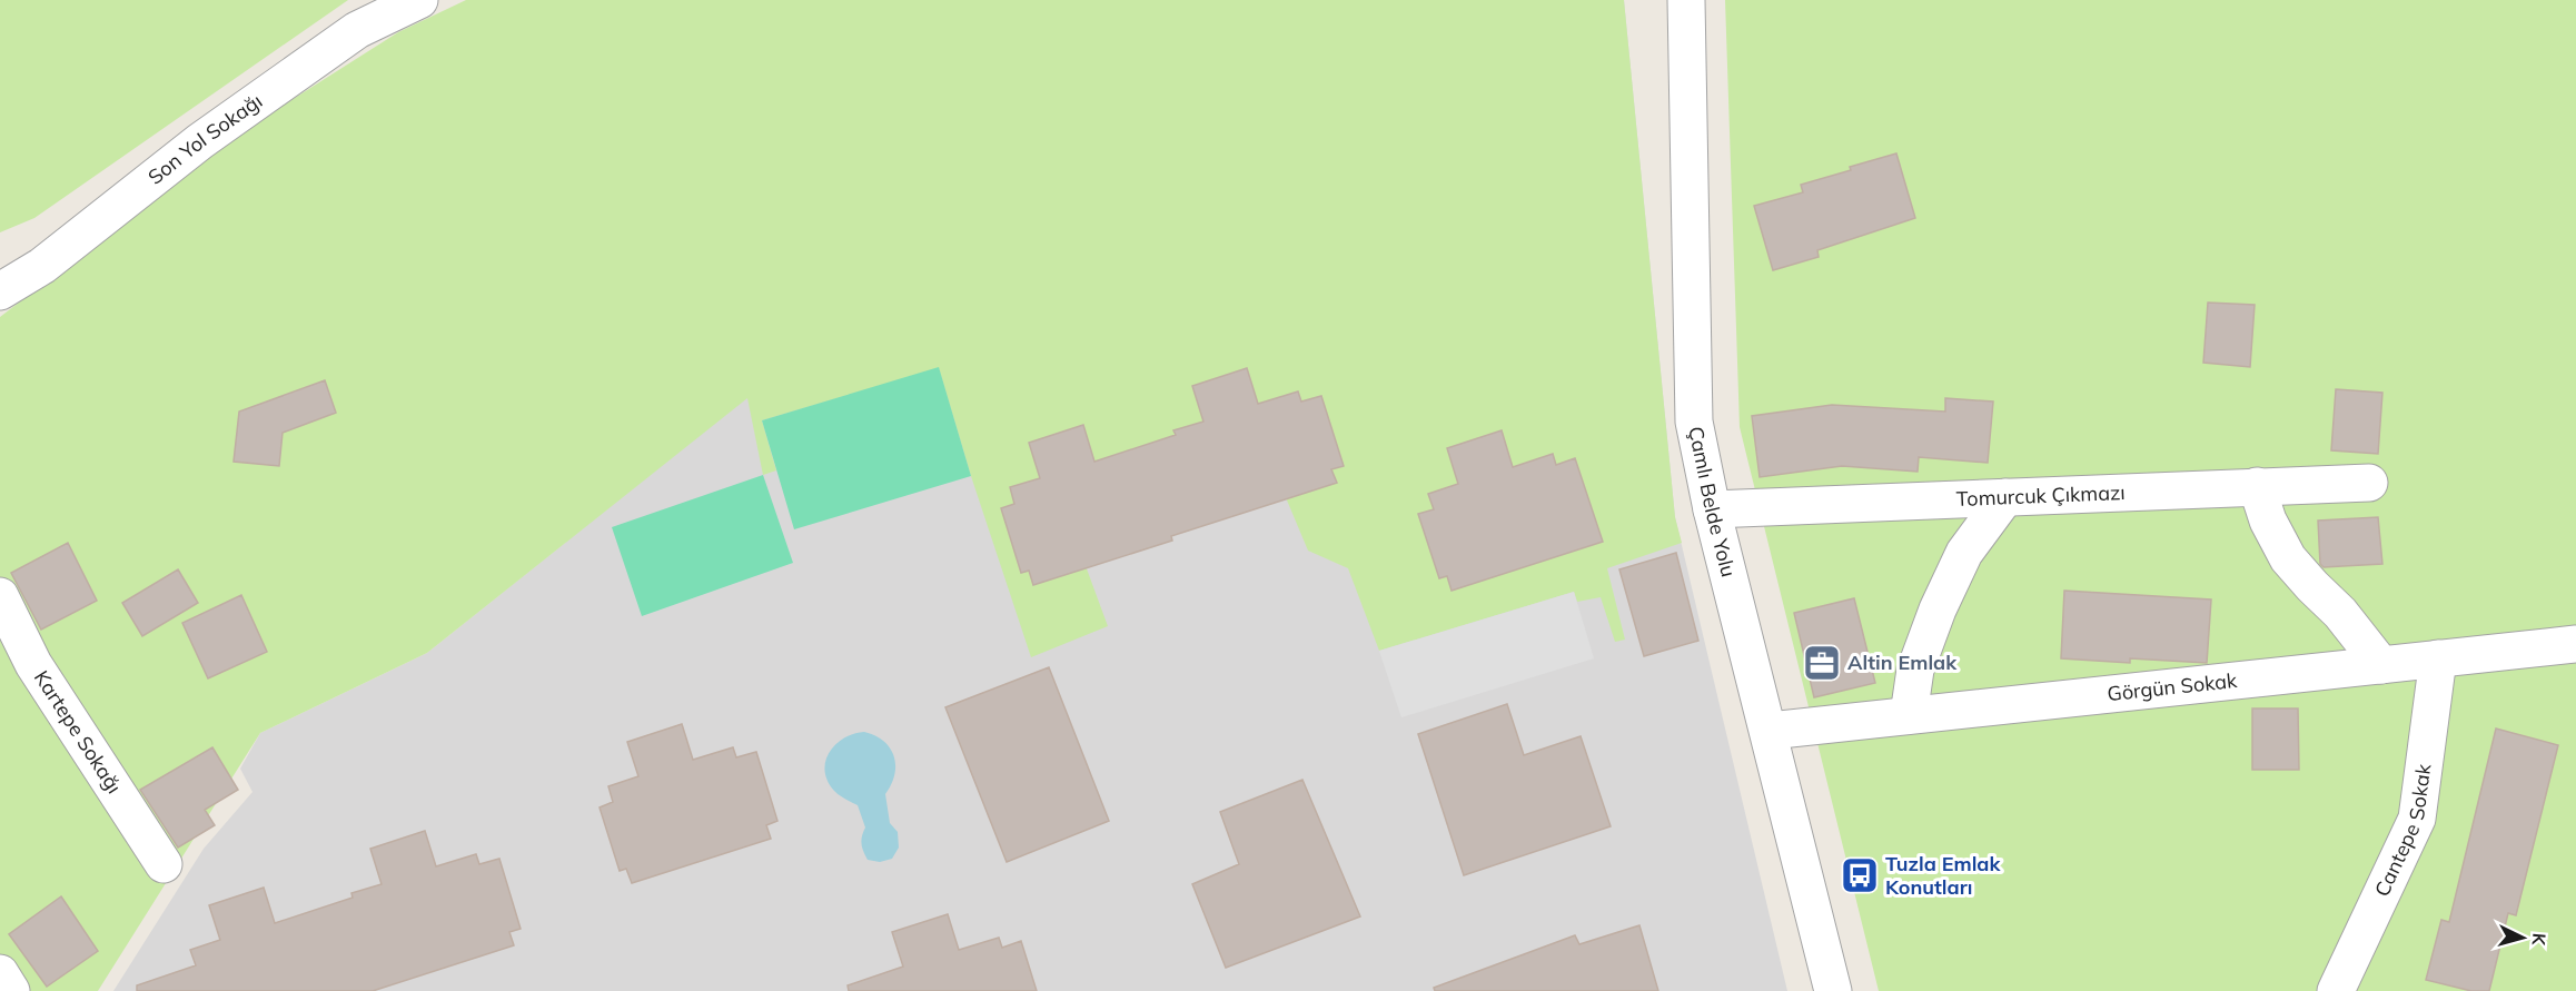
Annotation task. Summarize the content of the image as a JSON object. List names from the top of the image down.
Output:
{
  "streets": {
    "street": [
      "Son Yol Sokağı",
      "Tomurcuk Çıkmazı",
      "Çamlı Belde Yolu",
      "Görgün Sokak",
      "Kartepe Sokağı",
      "Cantepe Sokak"
    ]
  },
  "crossings": [
    ["Tomurcuk Çıkmazı", "Çamlı Belde Yolu"],
    ["Çamlı Belde Yolu", "Görgün Sokak"],
    ["Görgün Sokak", "Cantepe Sokak"]
  ],
  "places": {
    "office": ["Altin Emlak"],
    "bus stop": ["Tuzla Emlak Konutları"]
  },
  "north": "right"
}
